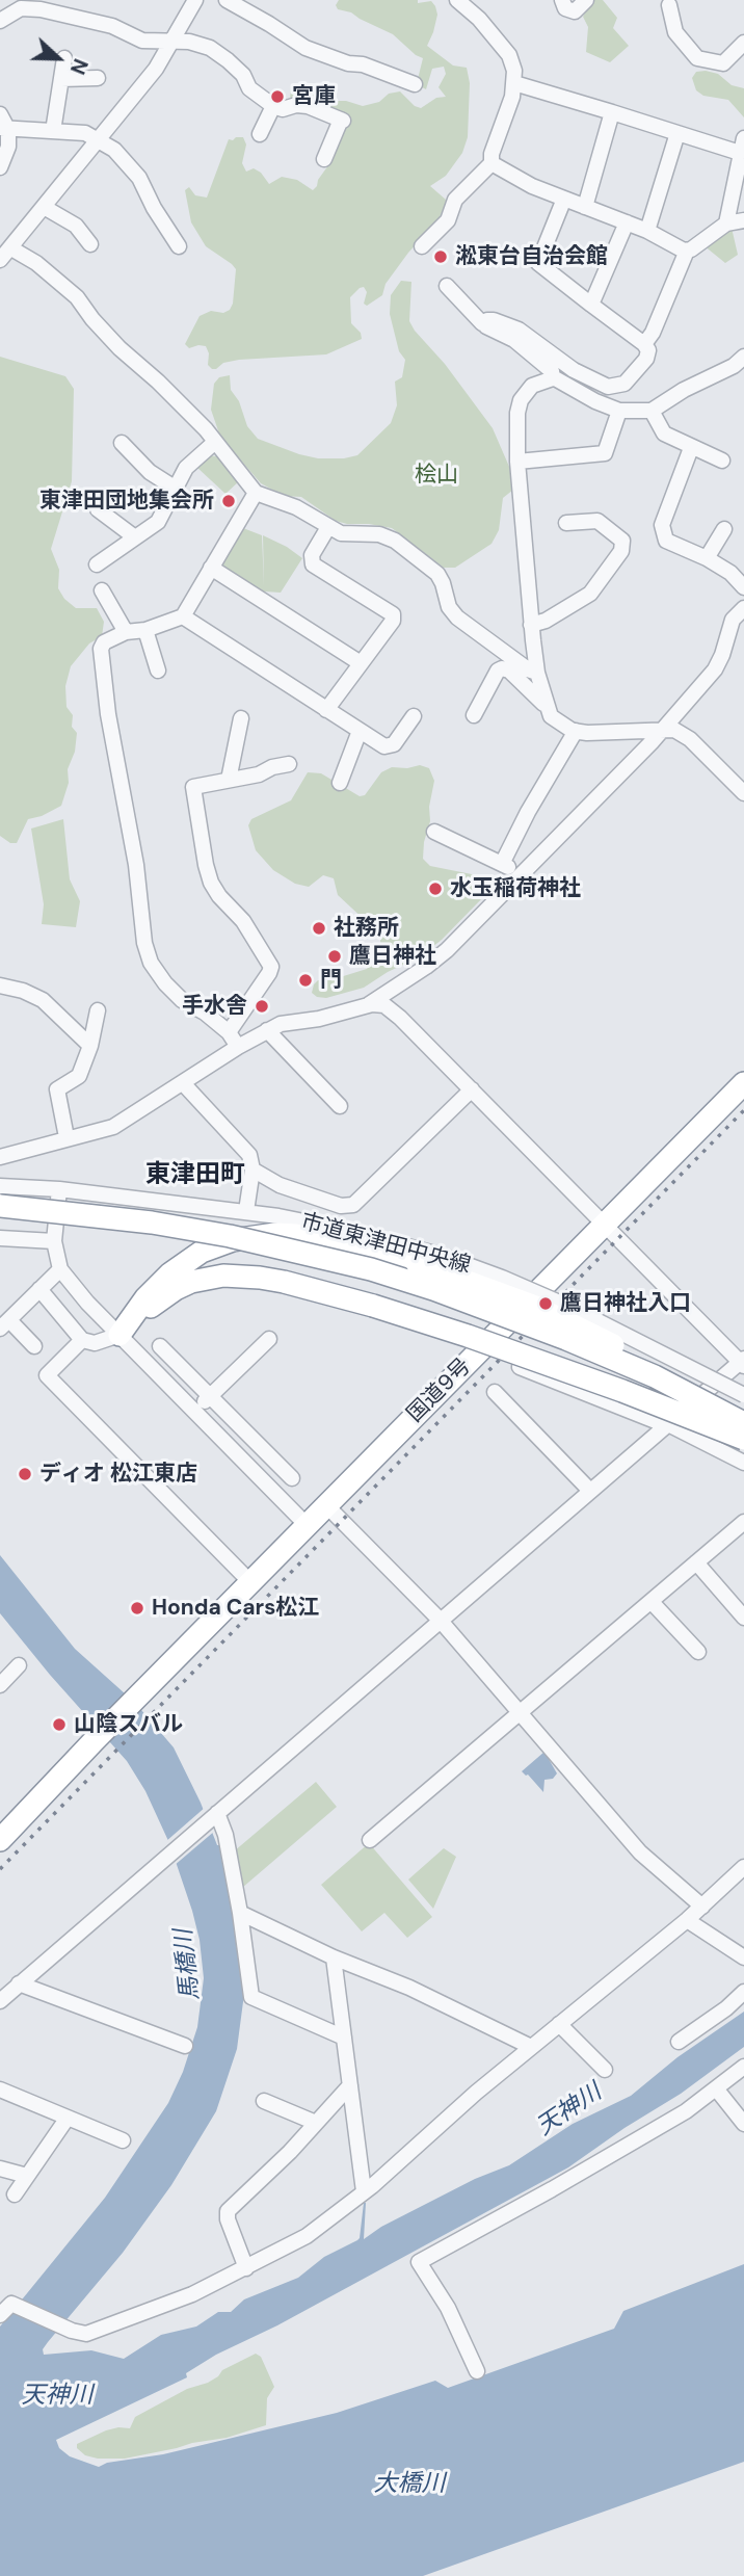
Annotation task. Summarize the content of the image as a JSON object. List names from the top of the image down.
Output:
{
  "streets": {
    "highway": ["国道9号"],
    "street": ["市道東津田中央線"]
  },
  "districts": ["東津田町"],
  "water": ["馬橋川", "天神川", "大橋川"],
  "parks": ["桧山"],
  "places": [
    "宮庫",
    "淞東台自治会館",
    "東津田団地集会所",
    "水玉稲荷神社",
    "社務所",
    "鷹日神社",
    "門",
    "手水舎",
    "鷹日神社入口",
    "ディオ 松江東店",
    "Honda Cars松江",
    "山陰スバル"
  ],
  "north": "right"
}
